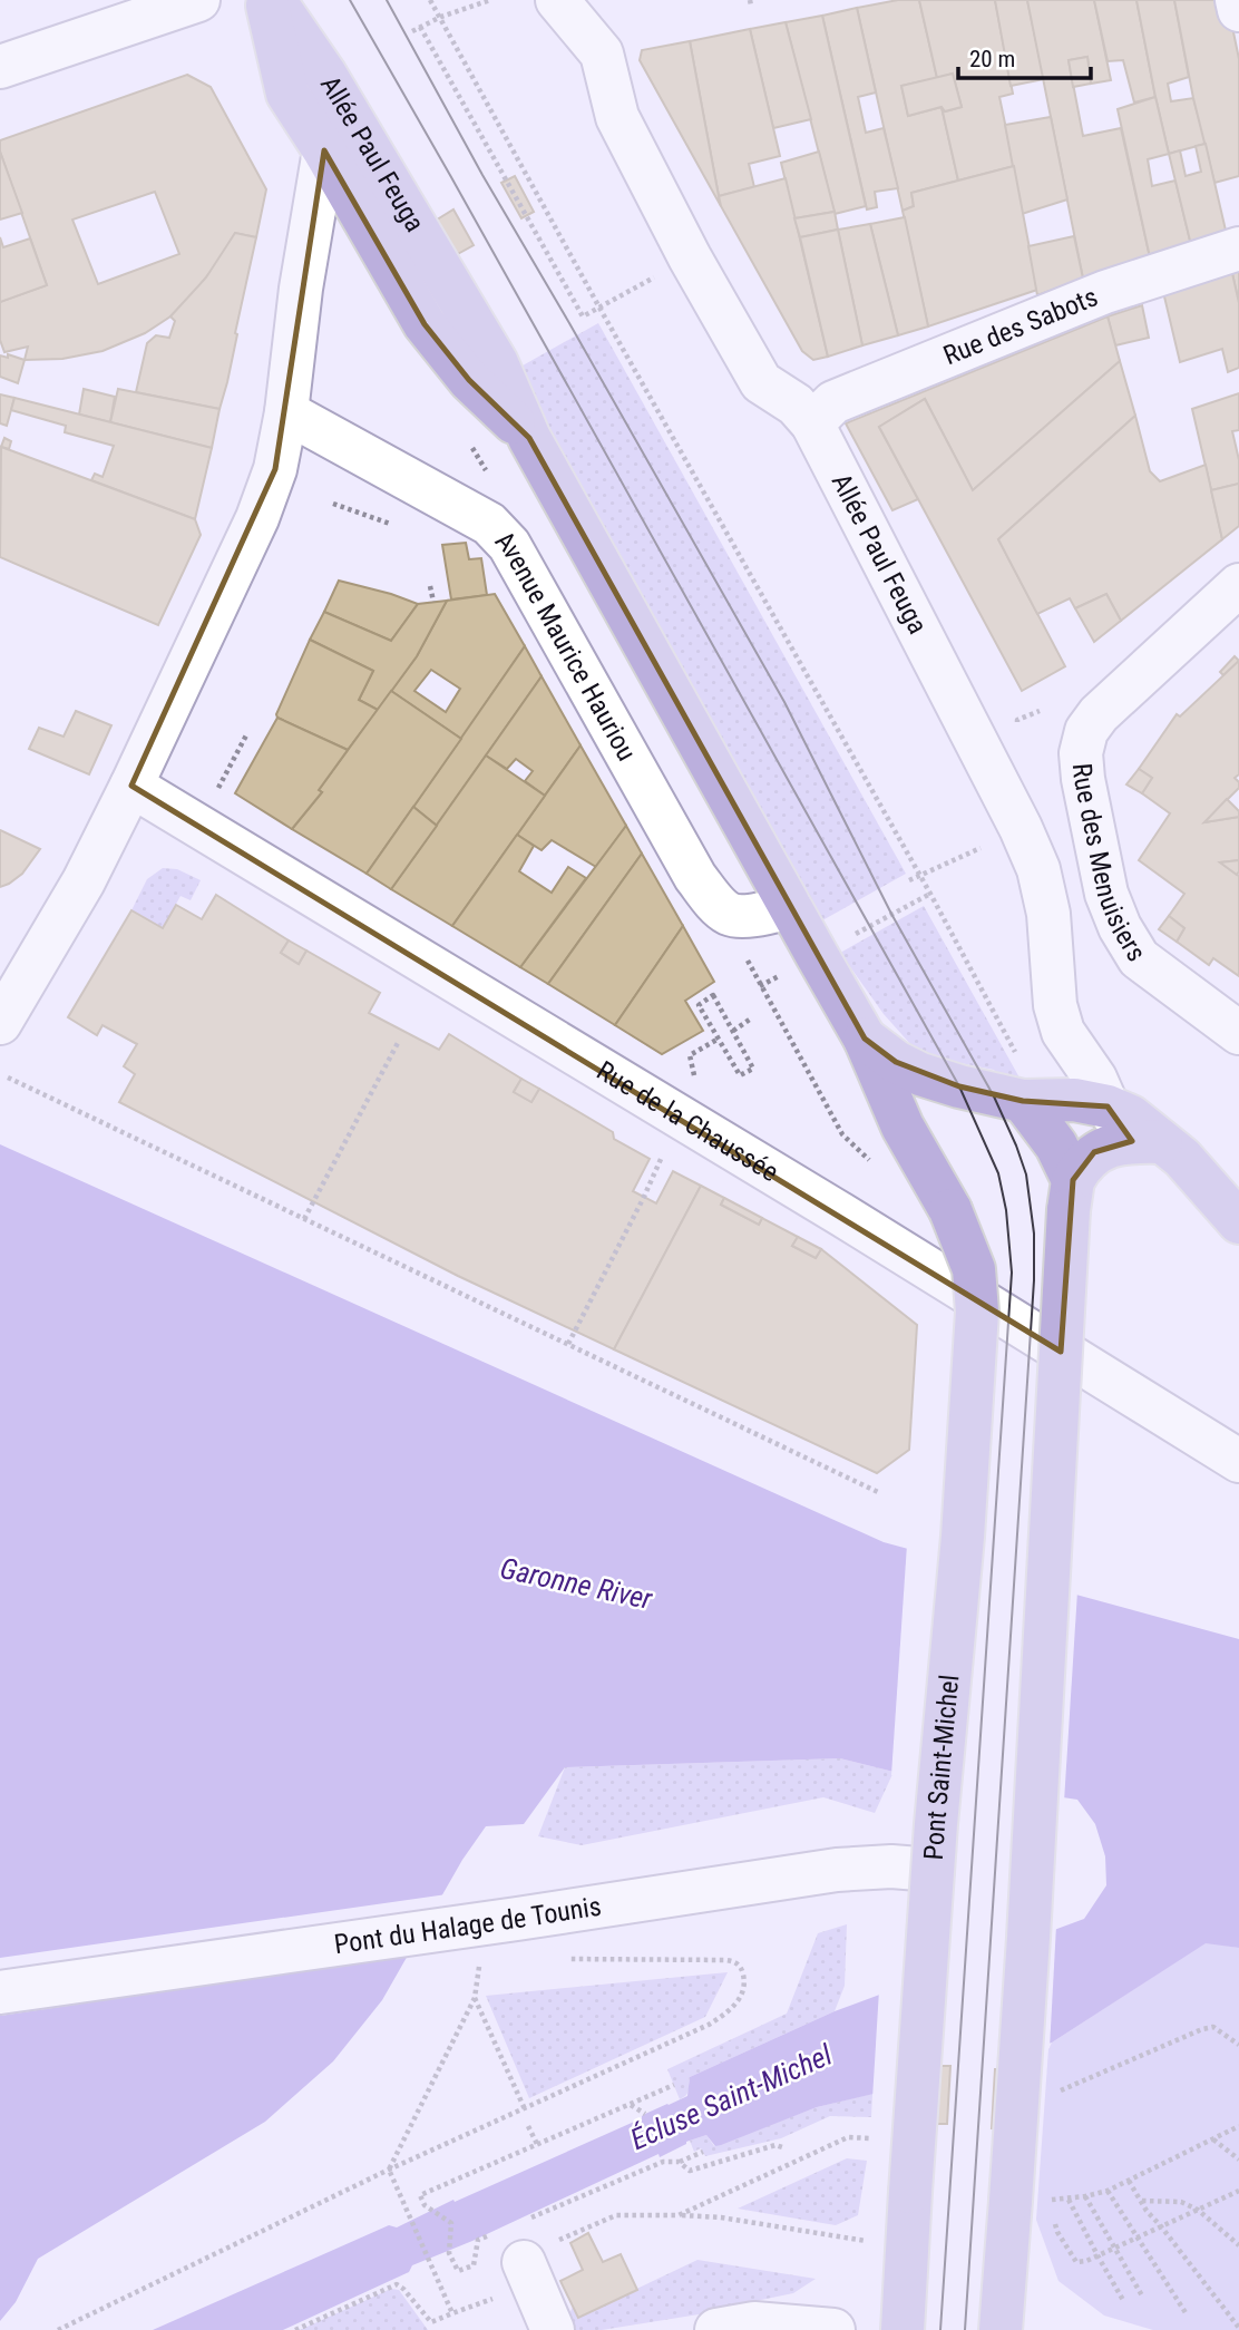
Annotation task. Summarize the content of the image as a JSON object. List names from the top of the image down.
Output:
{
  "streets": {
    "main road": ["Allée Paul Feuga", "Pont Saint-Michel"],
    "street": [
      "Rue des Sabots",
      "Avenue Maurice Hauriou",
      "Rue des Menuisiers",
      "Rue de la Chaussée",
      "Pont du Halage de Tounis"
    ]
  },
  "crossings": [
    ["Allée Paul Feuga", "Rue des Sabots"],
    ["Allée Paul Feuga", "Avenue Maurice Hauriou"],
    ["Allée Paul Feuga", "Pont Saint-Michel"],
    ["Pont Saint-Michel", "Pont du Halage de Tounis"]
  ],
  "water": ["Garonne River", "Écluse Saint-Michel"],
  "scale_bar": "20 m"
}
